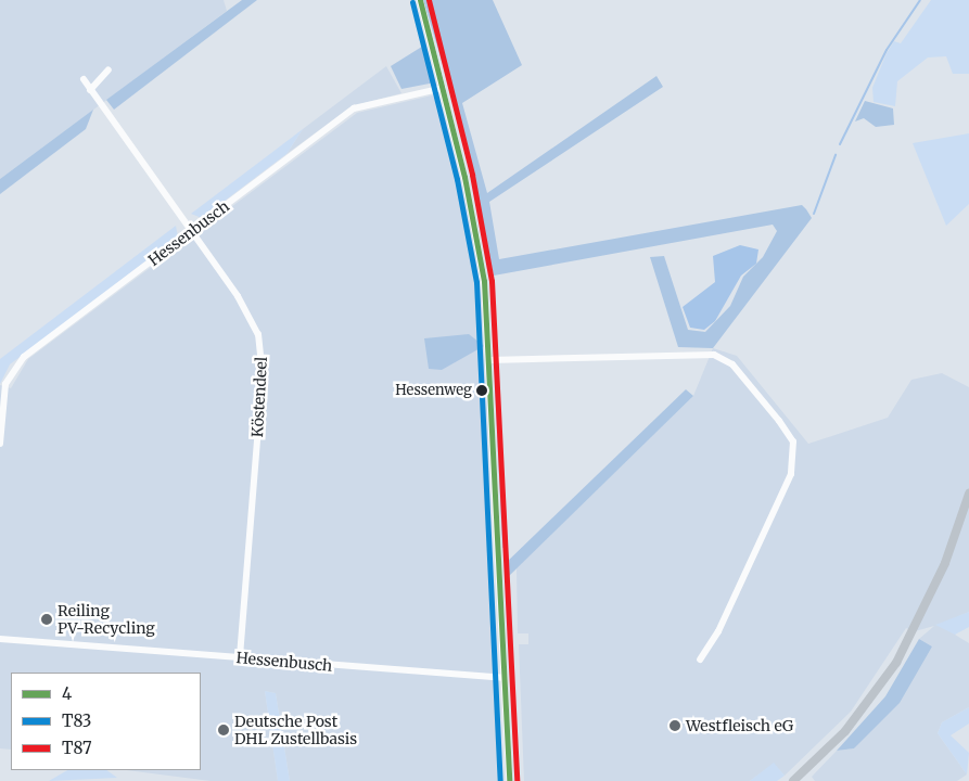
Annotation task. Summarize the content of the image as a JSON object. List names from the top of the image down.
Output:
{
  "streets": {
    "street": ["Hessenbusch", "Köstendeel"]
  },
  "crossings": [
    ["Hessenbusch", "Köstendeel"]
  ],
  "places": [
    "Hessenweg",
    "Reiling PV-Recycling",
    "Westfleisch eG",
    "Deutsche Post DHL Zustellbasis"
  ],
  "lines": ["transit line 4", "transit line T87", "transit line T83"],
  "legend": ["4", "T83", "T87"]
}
